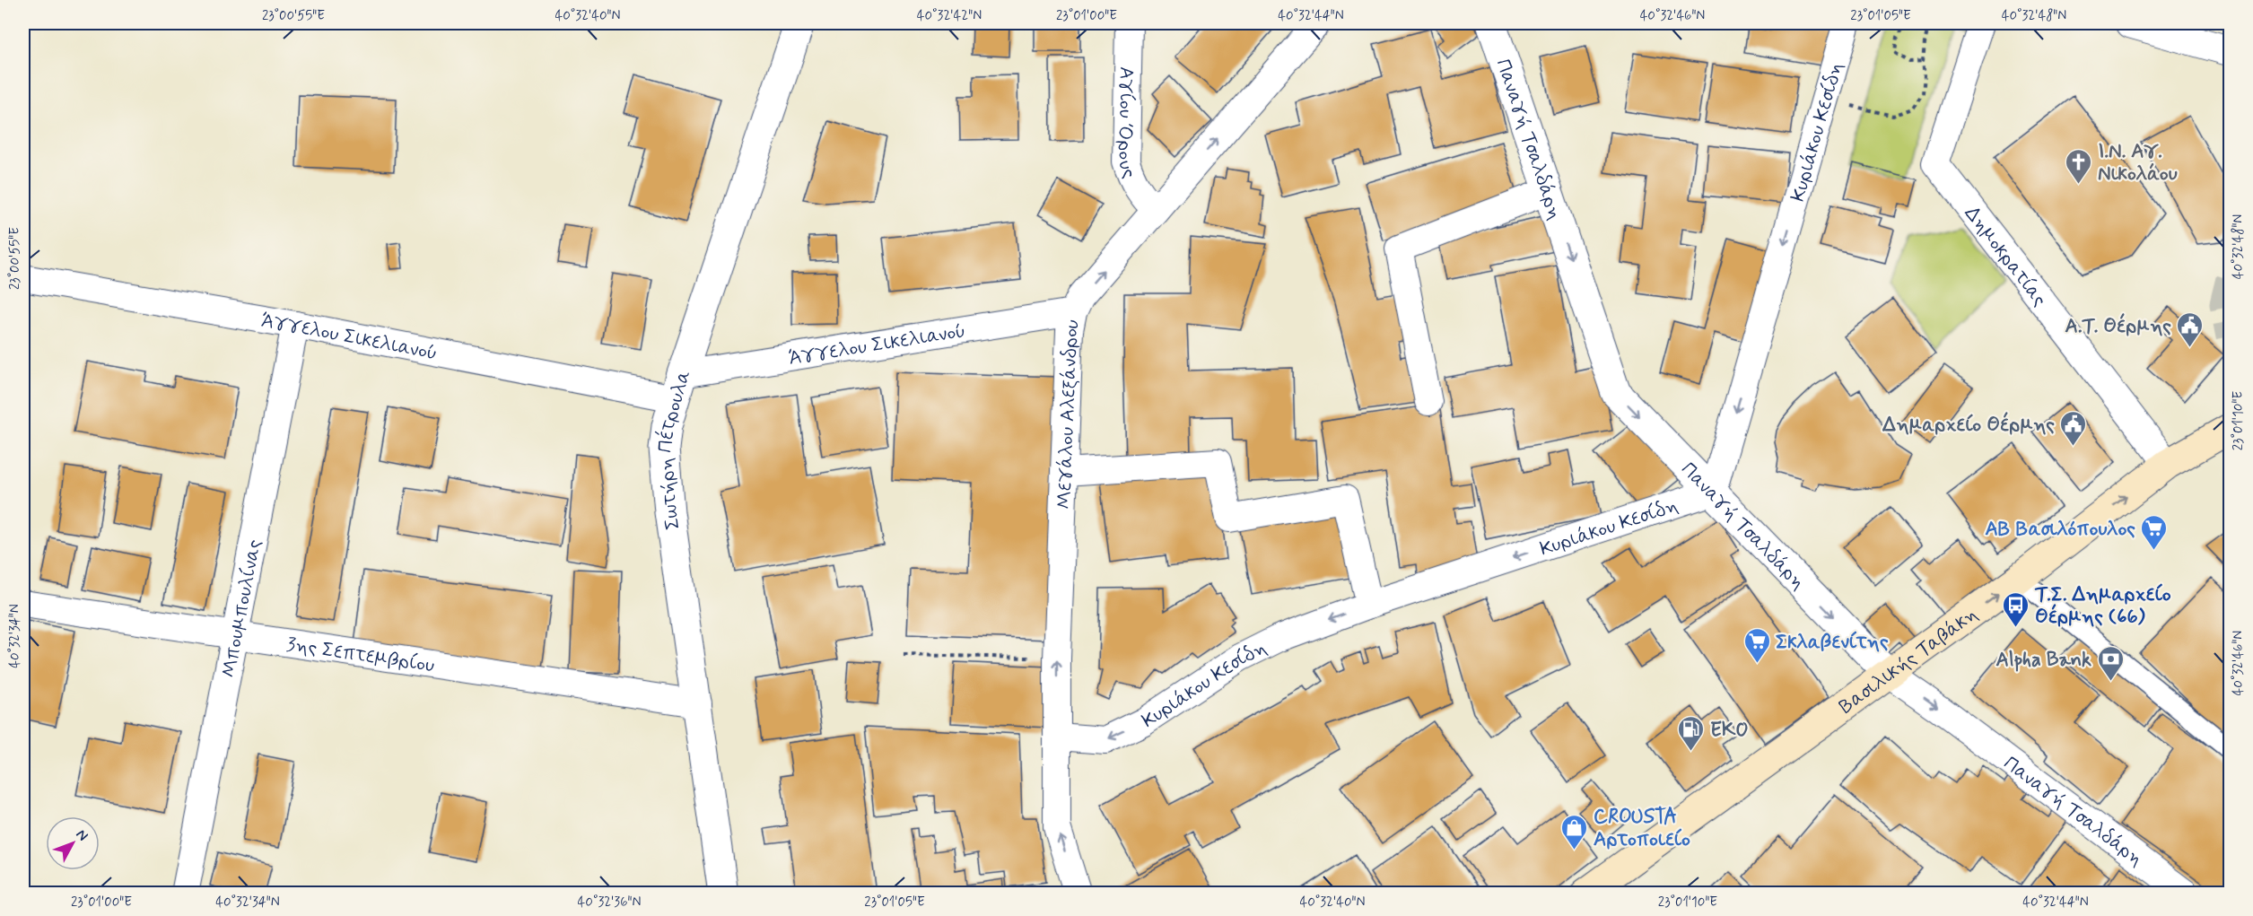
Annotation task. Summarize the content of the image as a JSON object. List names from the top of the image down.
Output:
{
  "streets": {
    "main road": ["Βασιλικής Ταβάκη"],
    "street": [
      "Αγίου Όρους",
      "Κυριάκου Κεσίδη",
      "Παναγή Τσαλδάρη",
      "Δημοκρατίας",
      "Άγγελου Σικελιανού",
      "Μεγάλου Αλεξάνδρου",
      "Σωτήρη Πέτρουλα",
      "Μπουμπουλίνας",
      "3ης Σεπτεμβρίου"
    ]
  },
  "crossings": [
    ["Αγίου Όρους", "Μεγάλου Αλεξάνδρου"],
    ["Κυριάκου Κεσίδη", "Παναγή Τσαλδάρη"],
    ["Κυριάκου Κεσίδη", "Μεγάλου Αλεξάνδρου"],
    ["Παναγή Τσαλδάρη", "Βασιλικής Ταβάκη"],
    ["Δημοκρατίας", "Βασιλικής Ταβάκη"],
    ["Άγγελου Σικελιανού", "Μεγάλου Αλεξάνδρου"],
    ["Άγγελου Σικελιανού", "Σωτήρη Πέτρουλα"],
    ["Άγγελου Σικελιανού", "Μπουμπουλίνας"],
    ["Σωτήρη Πέτρουλα", "3ης Σεπτεμβρίου"],
    ["Μπουμπουλίνας", "3ης Σεπτεμβρίου"]
  ],
  "one_way": [
    "Κυριάκου Κεσίδη",
    "Παναγή Τσαλδάρη",
    "Μεγάλου Αλεξάνδρου",
    "Βασιλικής Ταβάκη"
  ],
  "places": {
    "church": ["Ι.Ν. Αγ. Νικολάου"],
    "public building": ["Α.Τ. Θέρμης", "Δημαρχείο Θέρμης"],
    "supermarket": ["ΑΒ Βασιλόπουλος", "Σκλαβενίτης"],
    "bus stop": ["Τ.Σ. Δημαρχείο Θέρμης (66)"],
    "bank": ["Alpha Bank"],
    "fuel station": ["EKO"],
    "shop": ["CROUSTA Αρτοποιείο"]
  },
  "north": "top right",
  "coordinates": [
    "23°00'55\"E",
    "40°32'40\"N",
    "40°32'42\"N",
    "23°01'00\"E",
    "40°32'44\"N",
    "40°32'46\"N",
    "23°01'05\"E",
    "40°32'48\"N",
    "23°01'10\"E",
    "40°32'34\"N",
    "40°32'36\"N"
  ]
}
